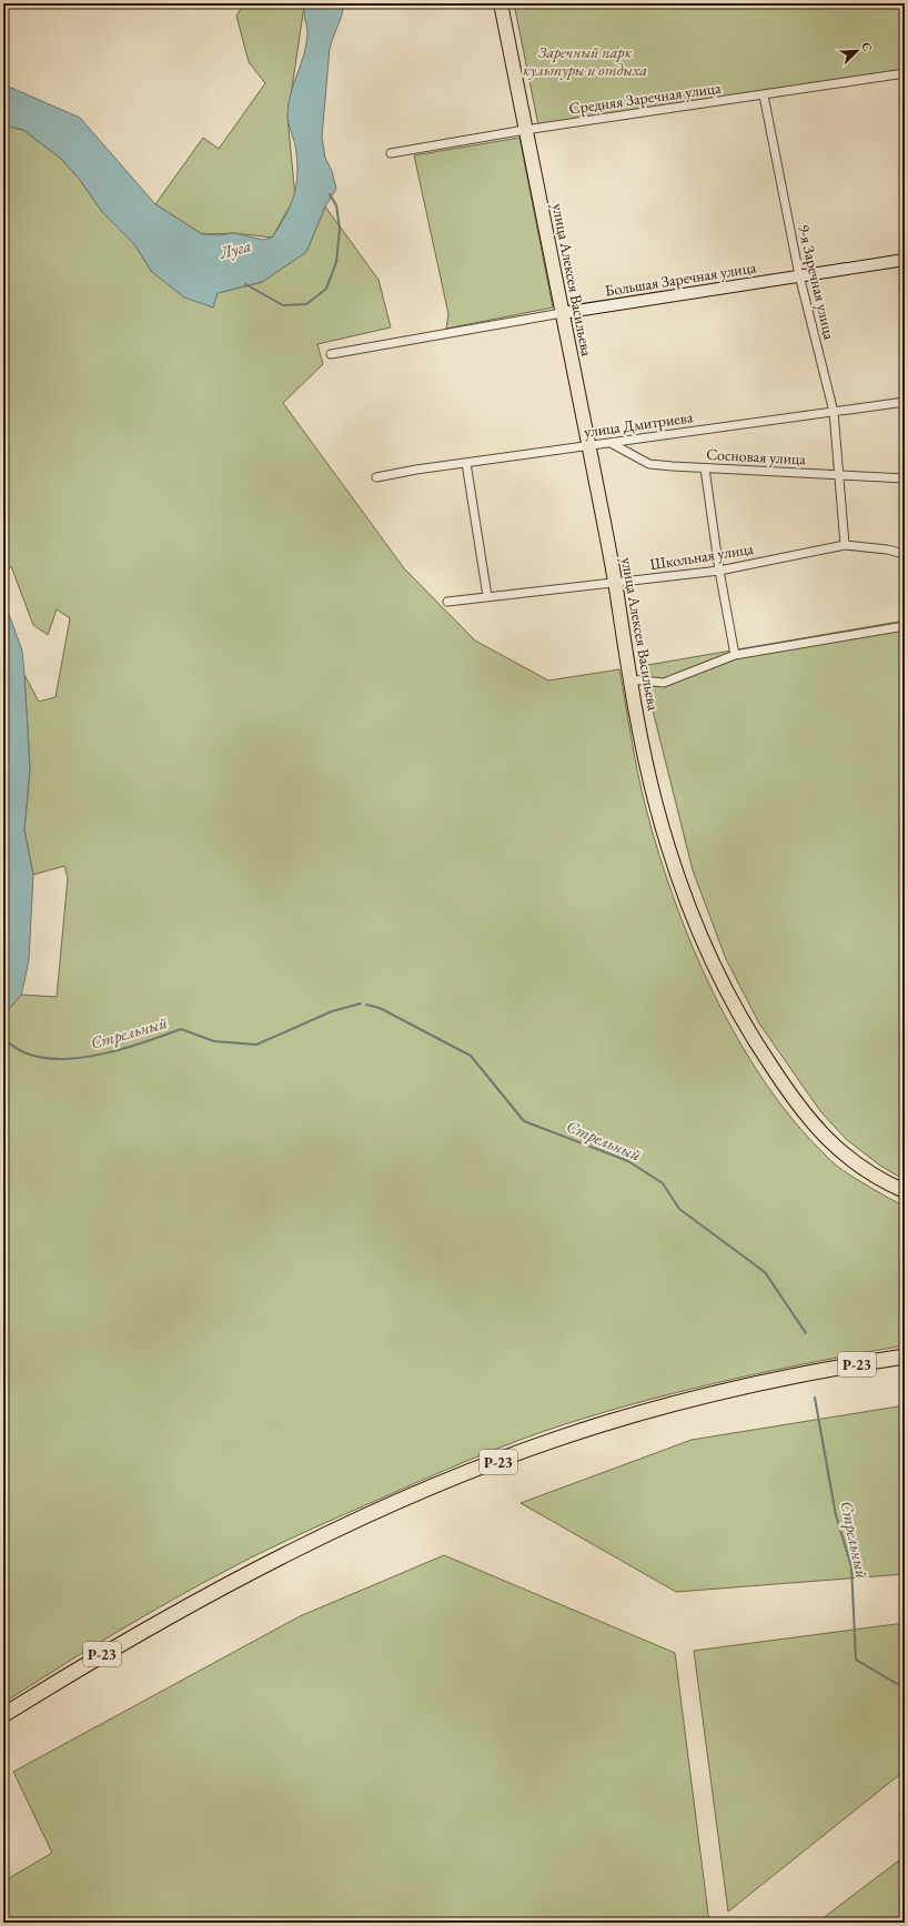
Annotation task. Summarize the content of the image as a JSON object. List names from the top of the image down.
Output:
{
  "streets": {
    "highway": ["Р-23"],
    "main road": ["улица Алексея Васильева"],
    "street": [
      "Средняя Заречная улица",
      "Большая Заречная улица",
      "9-я Заречная улица",
      "улица Дмитриева",
      "Сосновая улица",
      "Школьная улица"
    ]
  },
  "crossings": [
    ["Средняя Заречная улица", "улица Алексея Васильева"],
    ["Средняя Заречная улица", "9-я Заречная улица"],
    ["Большая Заречная улица", "улица Алексея Васильева"],
    ["Большая Заречная улица", "9-я Заречная улица"],
    ["улица Алексея Васильева", "улица Дмитриева"],
    ["улица Алексея Васильева", "Школьная улица"],
    ["9-я Заречная улица", "улица Дмитриева"],
    ["9-я Заречная улица", "Сосновая улица"],
    ["9-я Заречная улица", "Школьная улица"],
    ["улица Дмитриева", "Сосновая улица"]
  ],
  "water": ["Луга", "Стрельный"],
  "parks": ["Заречный парк культуры и отдыха"],
  "north": "top right"
}
